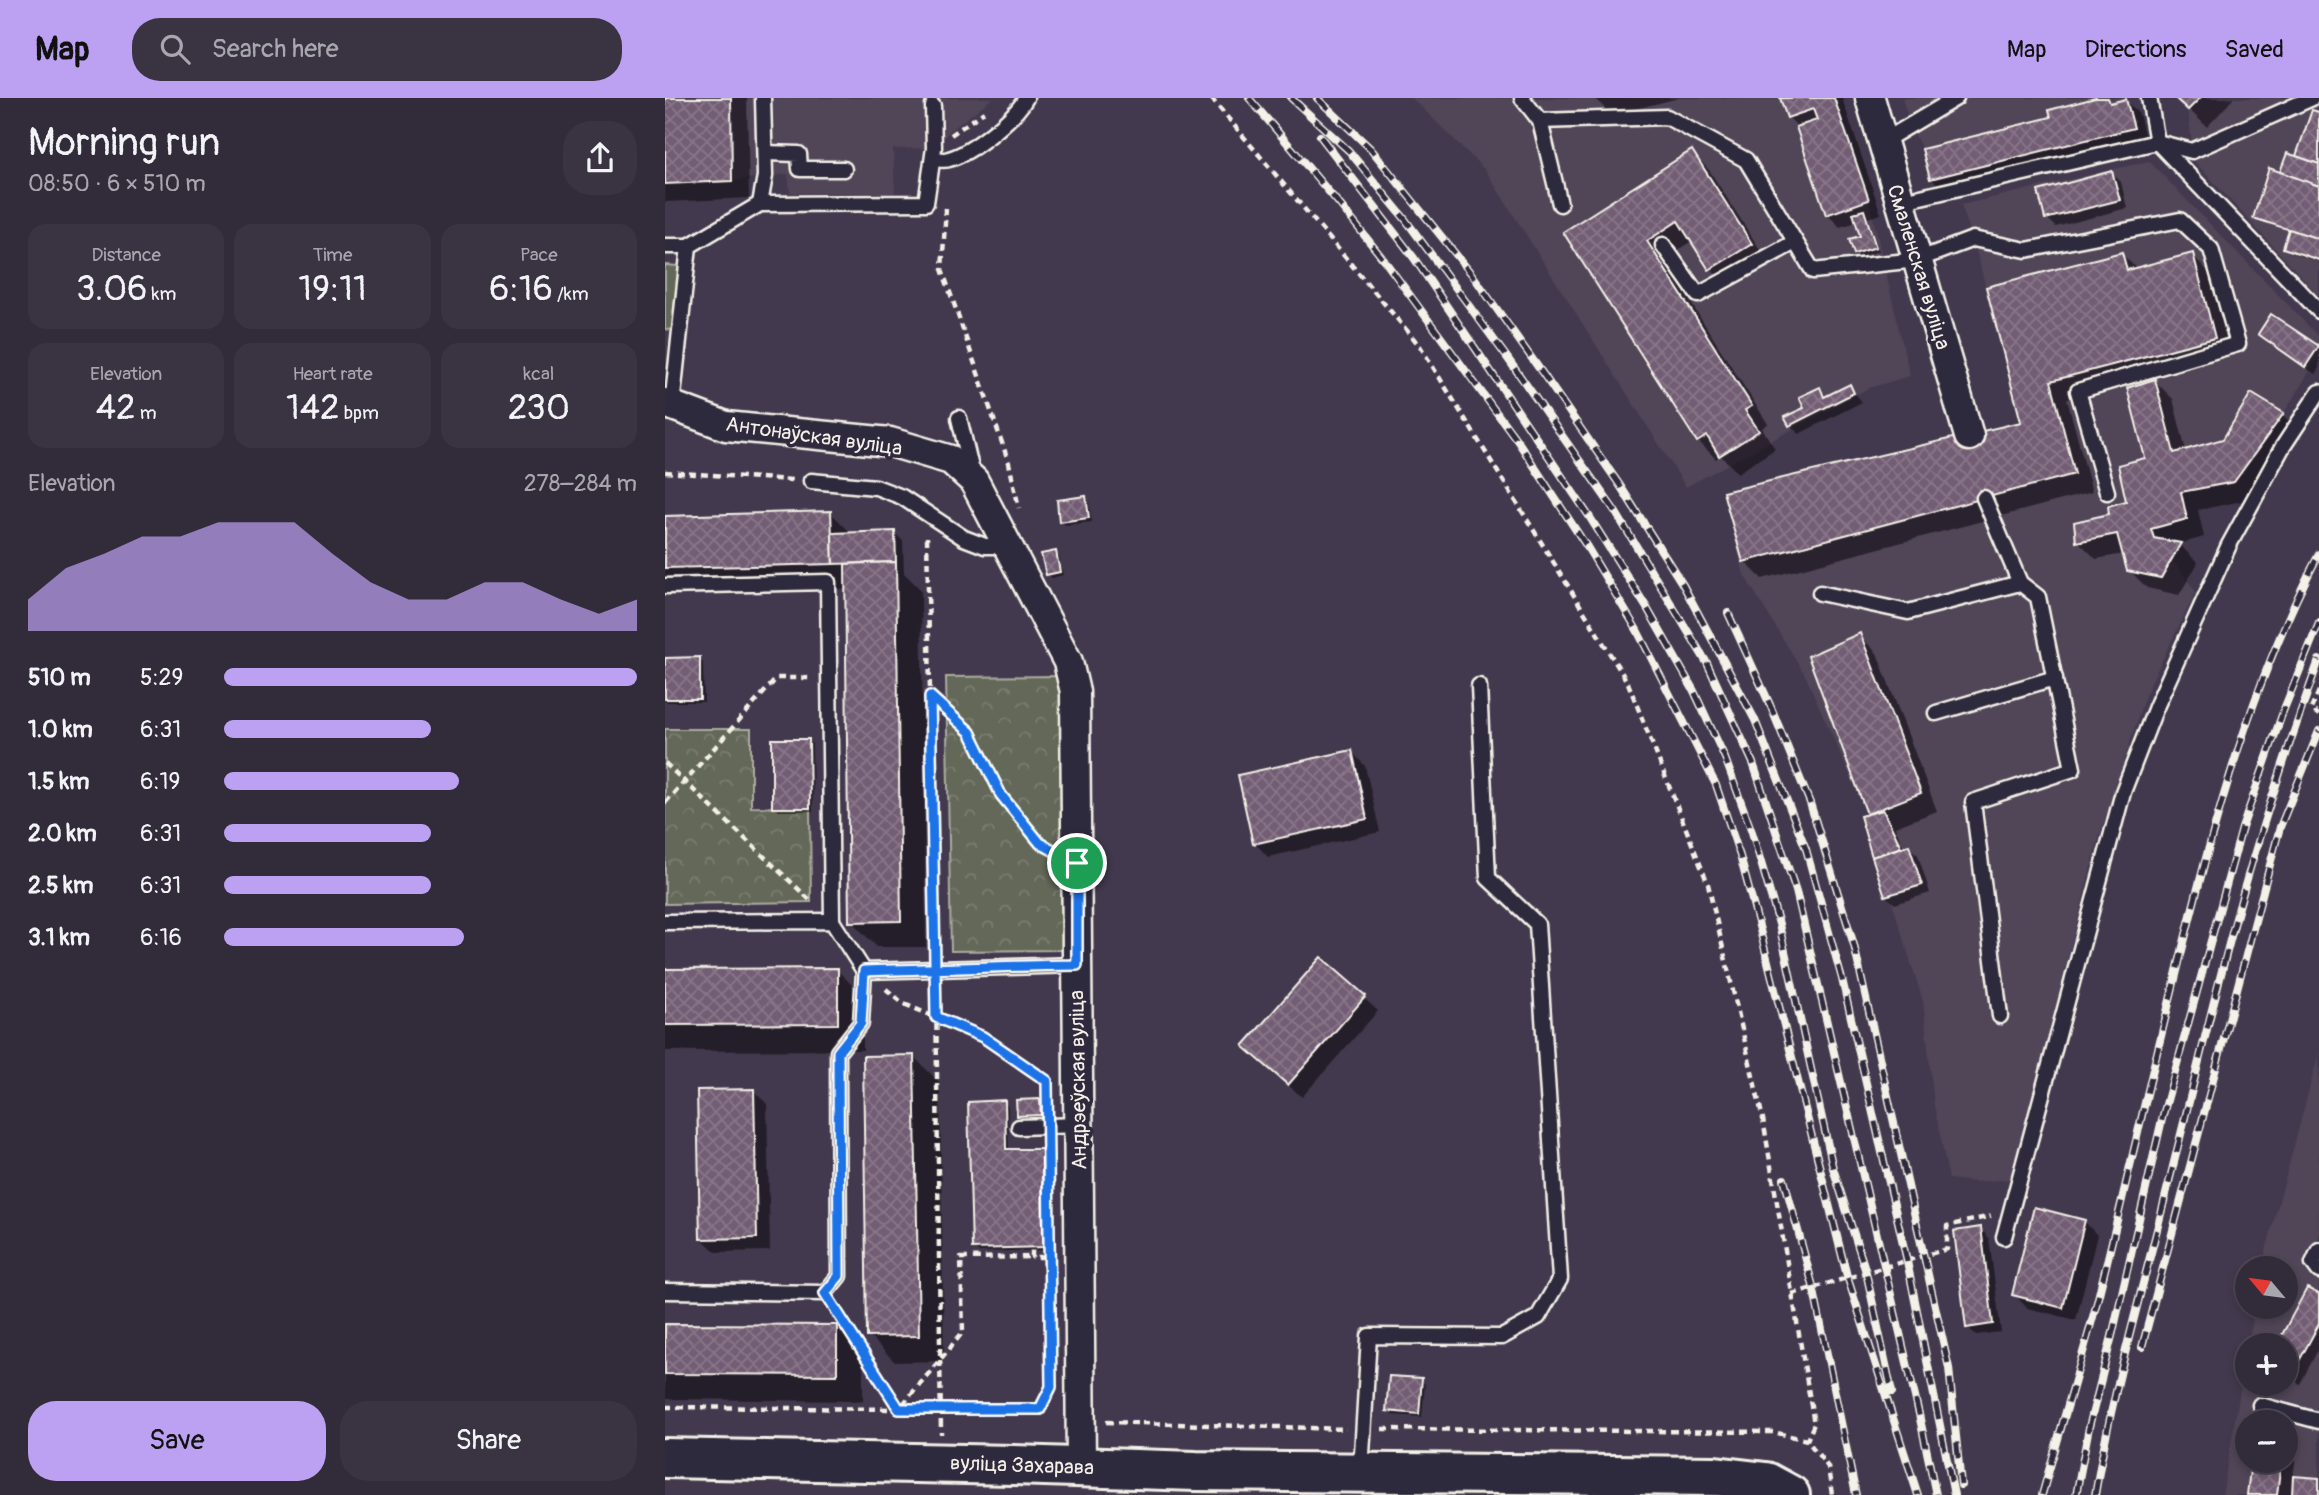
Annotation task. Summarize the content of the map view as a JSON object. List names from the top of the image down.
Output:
{
  "streets": {
    "main road": ["вуліца Захарава"],
    "street": ["Смаленская вуліца", "Антонаўская вуліца", "Андрэеўская вуліца"]
  },
  "crossings": [
    ["Антонаўская вуліца", "Андрэеўская вуліца"],
    ["Андрэеўская вуліца", "вуліца Захарава"]
  ],
  "north": "top left",
  "page": {
    "header": "Map",
    "search": "Search here",
    "nav": ["Map", "Directions", "Saved"],
    "heading": ["Morning run", "08:50 · 6 × 510 m"],
    "stats": [
      ["Distance", "3.06 km"],
      ["Time", "19:11"],
      ["Pace", "6:16 /km"],
      ["Elevation", "42 m"],
      ["Heart rate", "142 bpm"],
      ["kcal", "230"]
    ],
    "chart": ["Elevation", "278–284 m"],
    "list": [
      {
        "name": "510 m",
        "note": "5:29"
      },
      {
        "name": "1.0 km",
        "note": "6:31"
      },
      {
        "name": "1.5 km",
        "note": "6:19"
      },
      {
        "name": "2.0 km",
        "note": "6:31"
      },
      {
        "name": "2.5 km",
        "note": "6:31"
      },
      {
        "name": "3.1 km",
        "note": "6:16"
      }
    ],
    "map_buttons": ["+", "−"],
    "buttons": ["Save", "Share"]
  }
}
